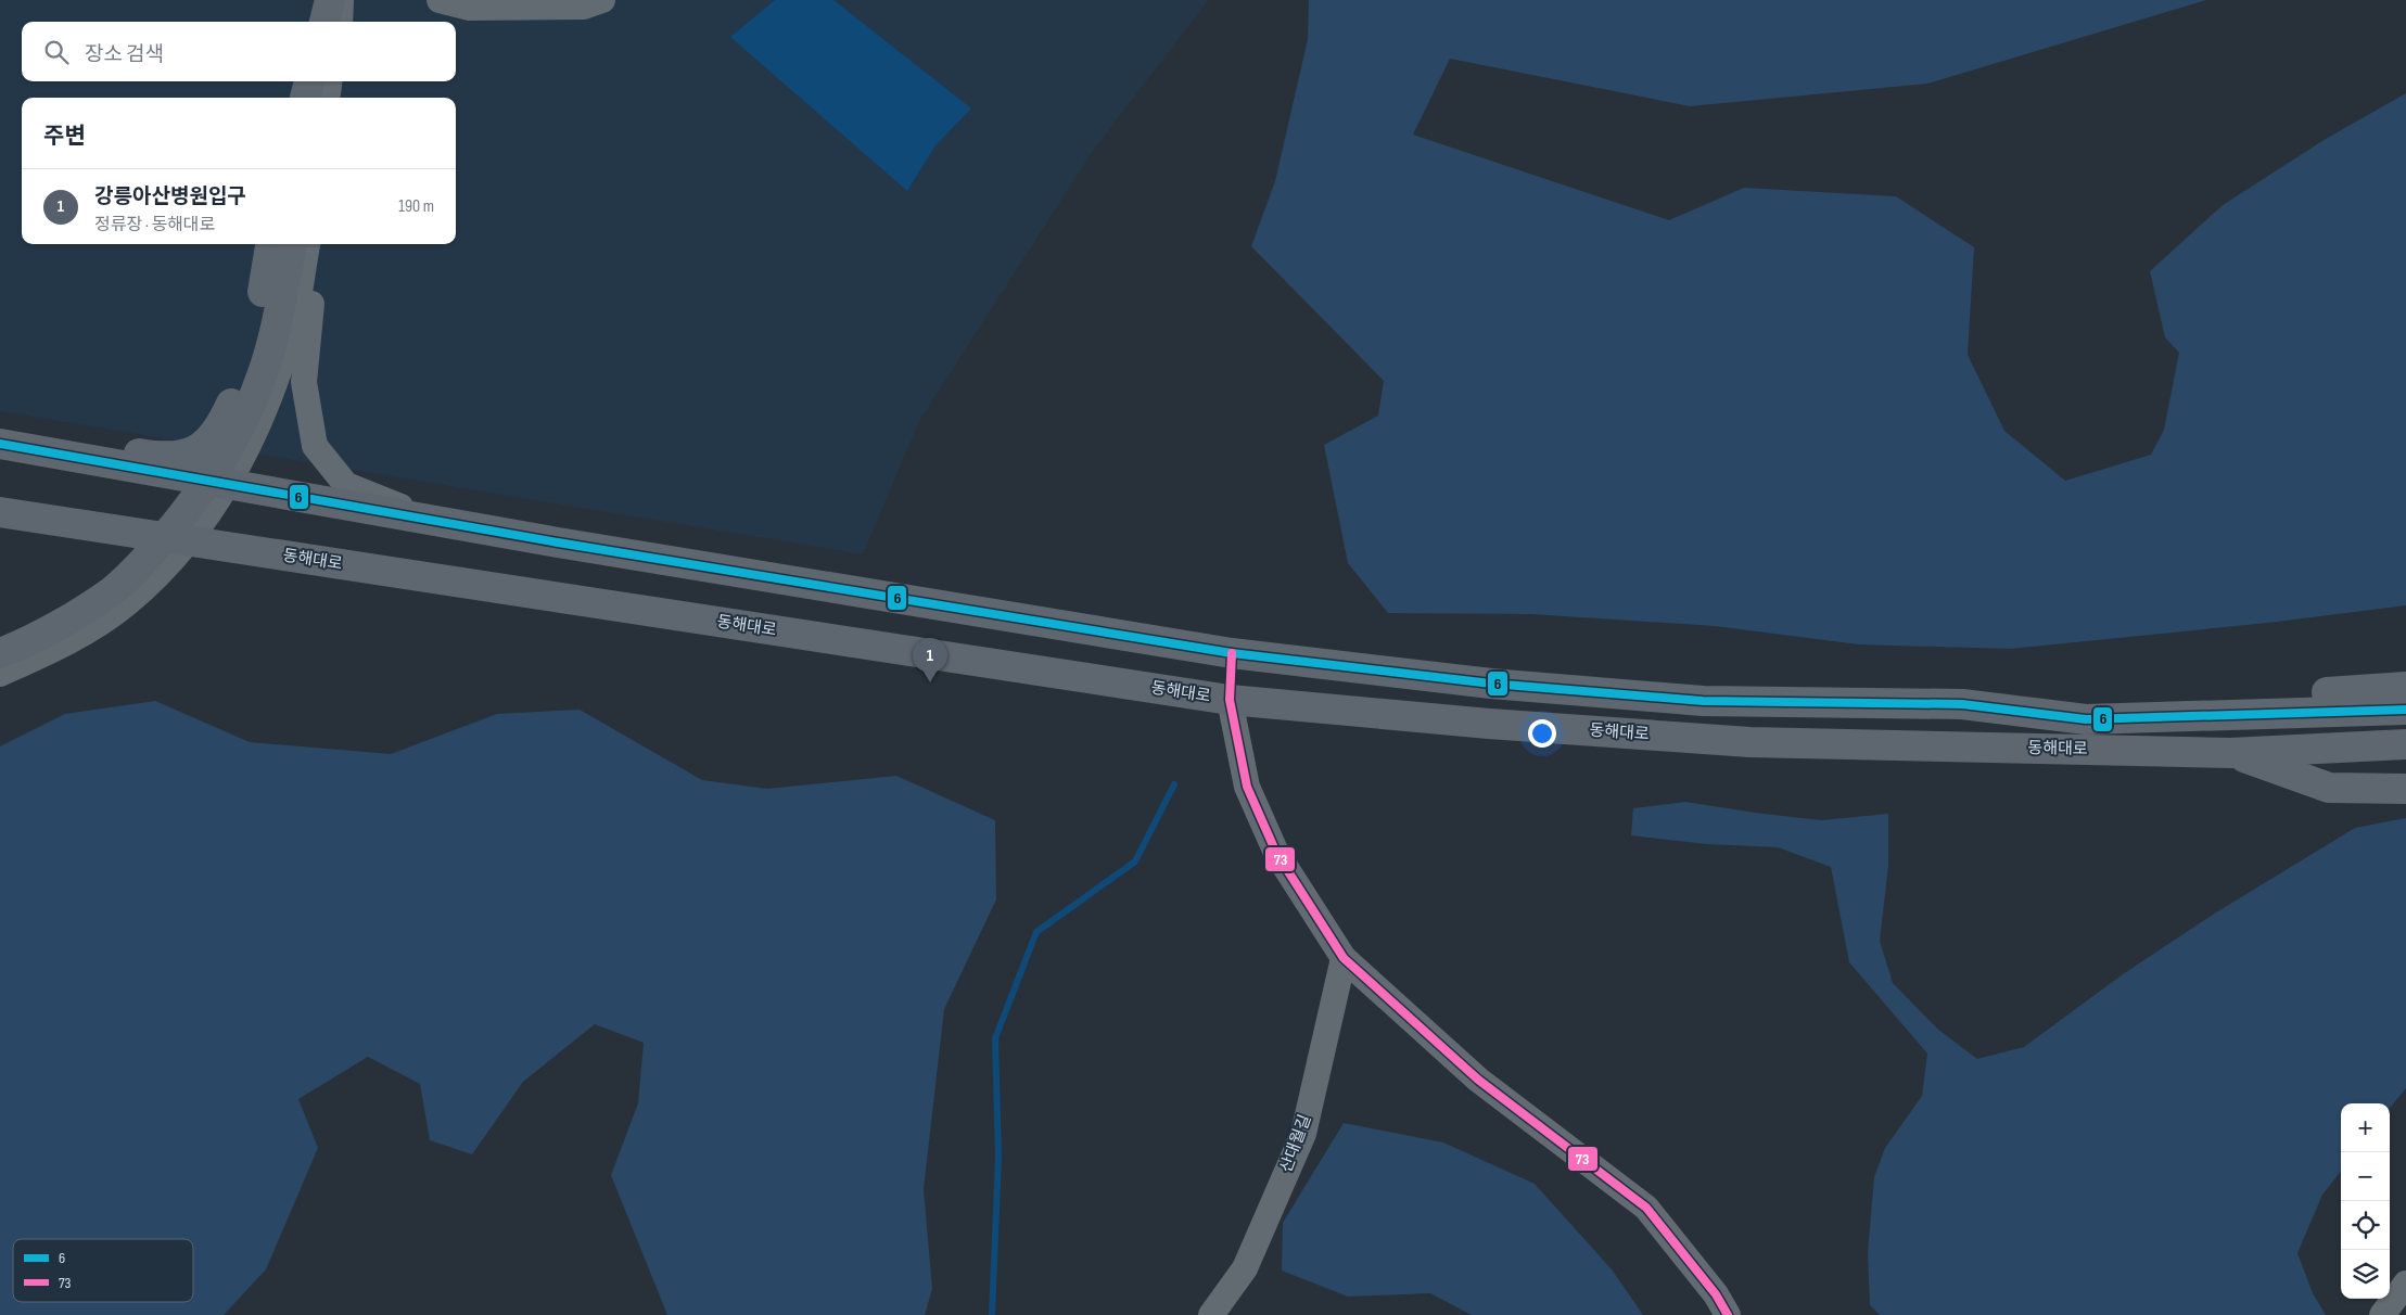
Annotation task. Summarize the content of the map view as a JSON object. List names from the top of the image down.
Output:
{
  "streets": {
    "highway": ["동해대로"],
    "street": ["산대월길"]
  },
  "lines": ["transit line 6", "transit line 73"],
  "legend": ["6", "73"],
  "page": {
    "search": "장소 검색",
    "heading": "주변",
    "list": [
      {
        "mark": "1",
        "name": "강릉아산병원입구",
        "note": "정류장 · 동해대로",
        "value": "190 m"
      }
    ],
    "pins": "1",
    "map_buttons": ["+", "−"]
  }
}
